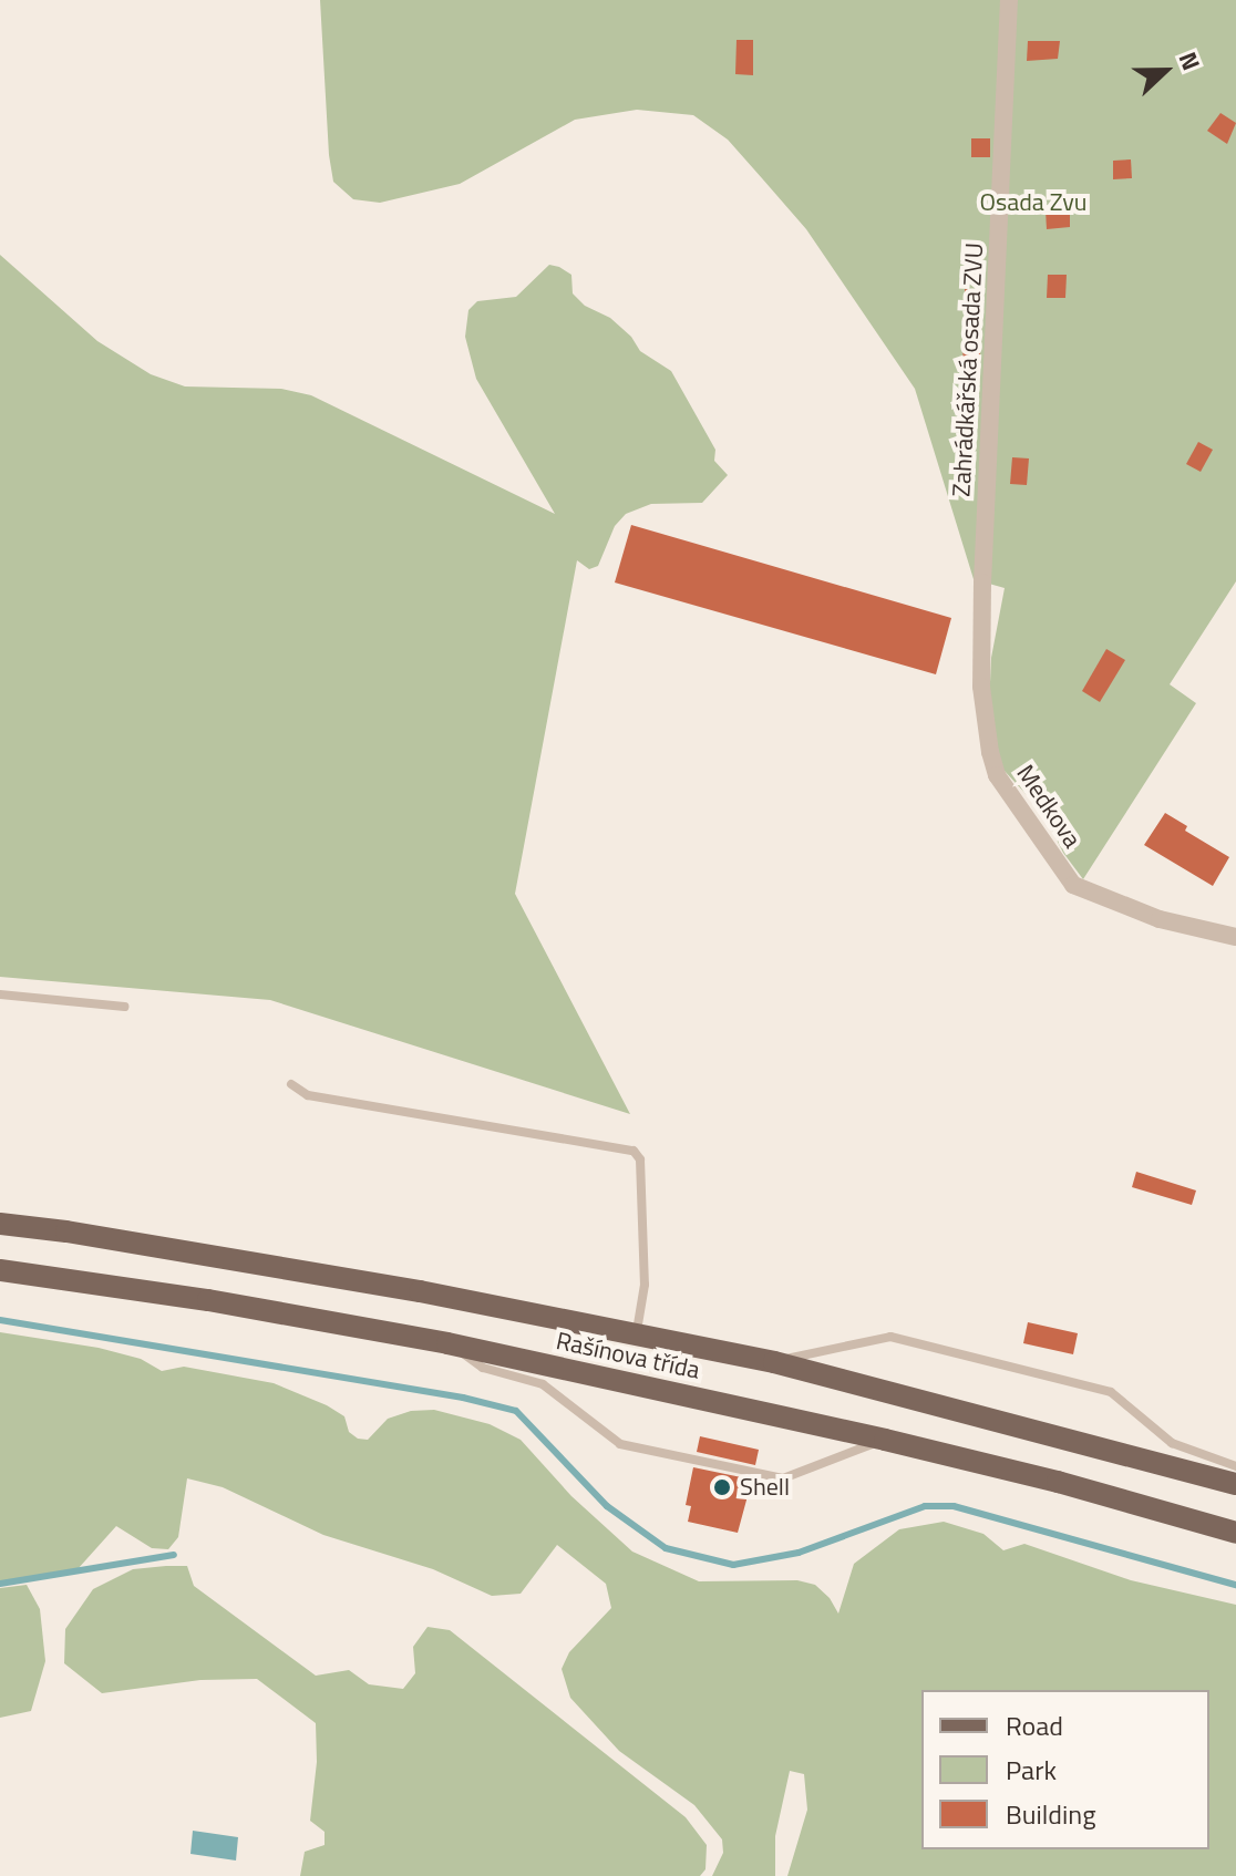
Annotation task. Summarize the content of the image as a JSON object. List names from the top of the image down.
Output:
{
  "streets": {
    "main road": ["Rašínova třída"],
    "street": ["Zahrádkářská osada ZVU", "Medkova"]
  },
  "crossings": [
    ["Zahrádkářská osada ZVU", "Medkova"]
  ],
  "parks": ["Osada Zvu"],
  "places": ["Shell"],
  "legend": ["Road", "Park", "Building"],
  "north": "right"
}
